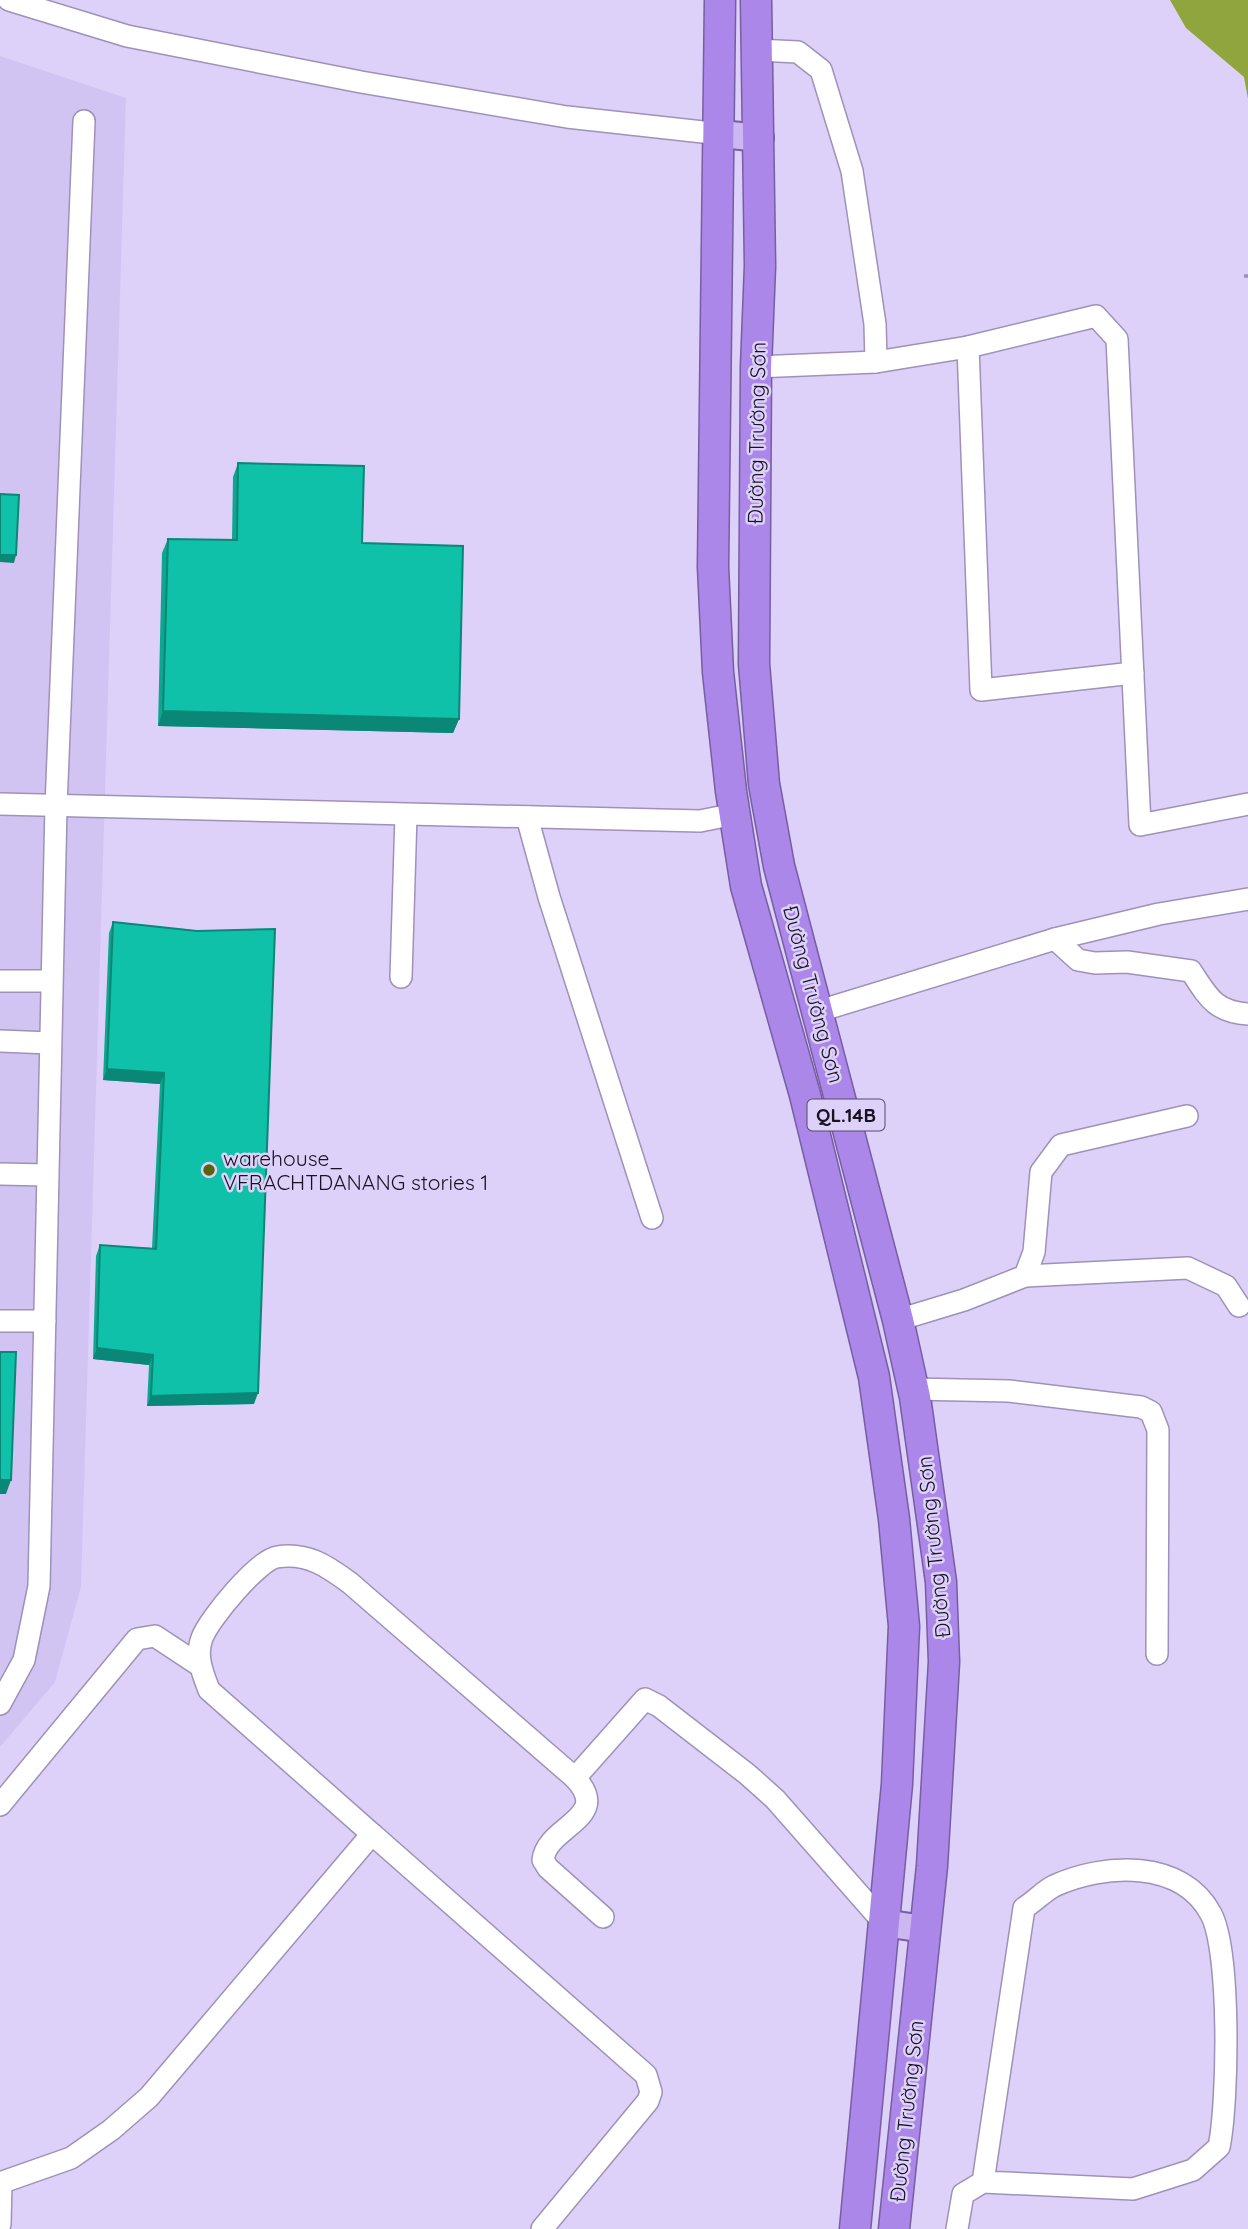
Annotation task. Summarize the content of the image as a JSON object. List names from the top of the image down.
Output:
{
  "streets": {
    "highway": ["Đường Trường Sơn", "QL.14B"]
  },
  "places": ["warehouse_ VFRACHTDANANG stories 1"]
}
